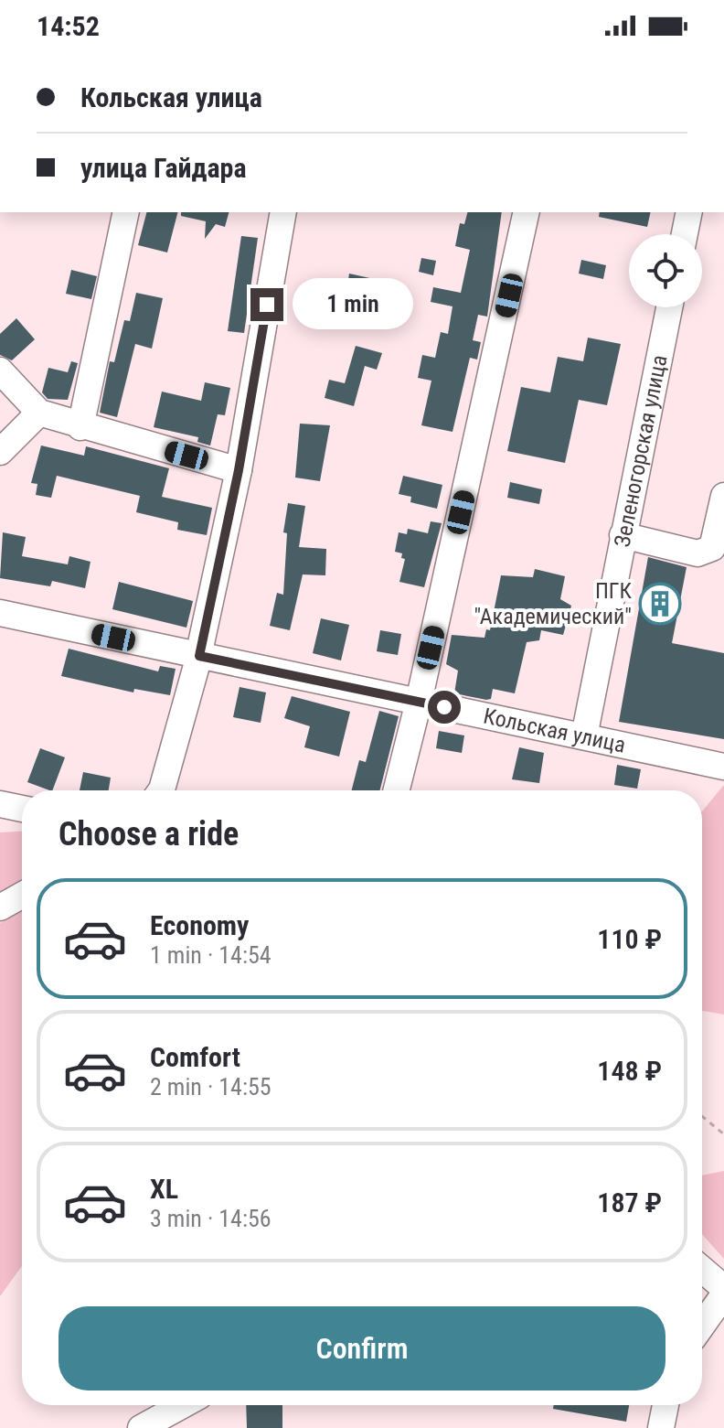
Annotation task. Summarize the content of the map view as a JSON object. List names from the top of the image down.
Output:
{
  "streets": {
    "street": ["Зеленогорская улица", "Кольская улица"]
  },
  "crossings": [
    ["Зеленогорская улица", "Кольская улица"]
  ],
  "places": {
    "building": ["ПГК \"Академический\""]
  },
  "page": {
    "status": "14:52",
    "banner": ["Кольская улица", "улица Гайдара"],
    "bubble": "1 min",
    "heading": "Choose a ride",
    "list": [
      {
        "name": "Economy",
        "note": "1 min · 14:54",
        "value": "110 ₽"
      },
      {
        "name": "Comfort",
        "note": "2 min · 14:55",
        "value": "148 ₽"
      },
      {
        "name": "XL",
        "note": "3 min · 14:56",
        "value": "187 ₽"
      }
    ],
    "buttons": "Confirm"
  }
}
